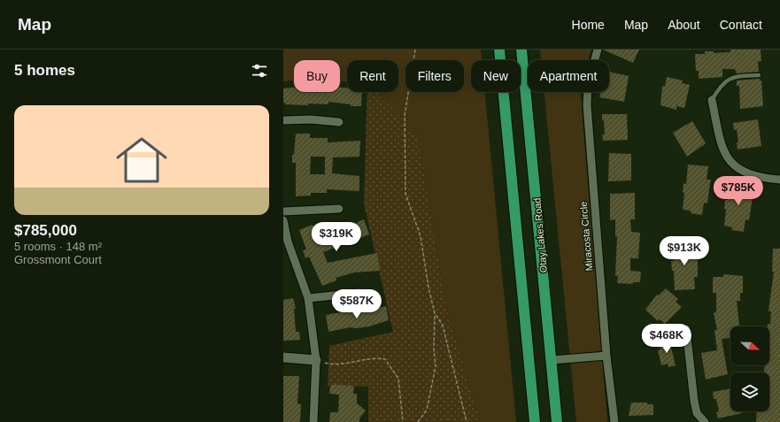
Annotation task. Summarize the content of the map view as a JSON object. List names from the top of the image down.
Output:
{
  "streets": {
    "main road": ["Otay Lakes Road"],
    "street": ["Miracosta Circle"]
  },
  "north": "right",
  "page": {
    "header": "Map",
    "nav": [
      "Home",
      "Map",
      "About",
      "Contact"
    ],
    "heading": "5 homes",
    "chip": [
      "Buy",
      "Rent",
      "Filters",
      "New",
      "Apartment"
    ],
    "list": [
      {
        "name": "$785,000",
        "note": "5 rooms · 148 m² · Grossmont Court"
      }
    ],
    "price": [
      "$785K",
      "$319K",
      "$913K",
      "$587K",
      "$468K"
    ]
  }
}
